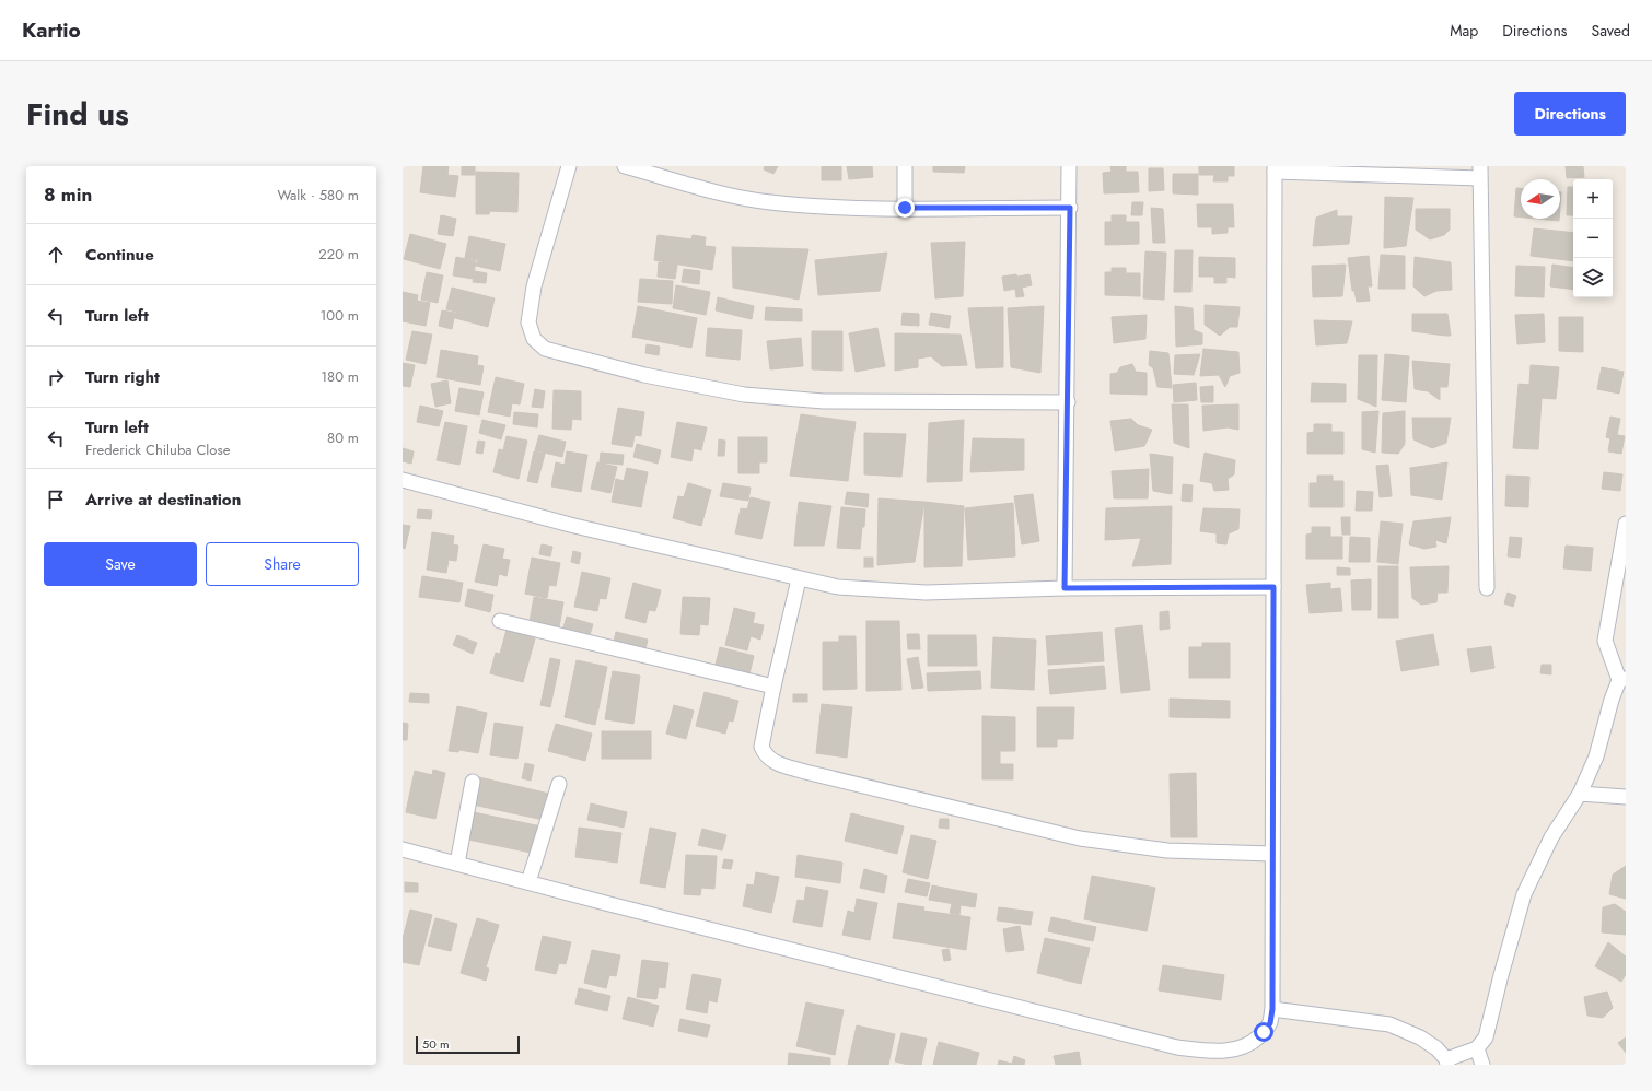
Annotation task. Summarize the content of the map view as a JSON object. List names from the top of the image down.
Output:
{
  "scale_bar": "50 m",
  "north": "left",
  "page": {
    "header": "Kartio",
    "nav": ["Map", "Directions", "Saved"],
    "title": "Find us",
    "buttons": [
      "Directions",
      ["Save", "Share"]
    ],
    "heading": ["8 min", "Walk · 580 m"],
    "map_buttons": ["+", "−"],
    "list": [
      ["Continue", "220 m"],
      ["Turn left", "100 m"],
      ["Turn right", "180 m"],
      ["Turn left", "Frederick Chiluba Close", "80 m"],
      "Arrive at destination"
    ],
    "scale": "50 m"
  }
}
